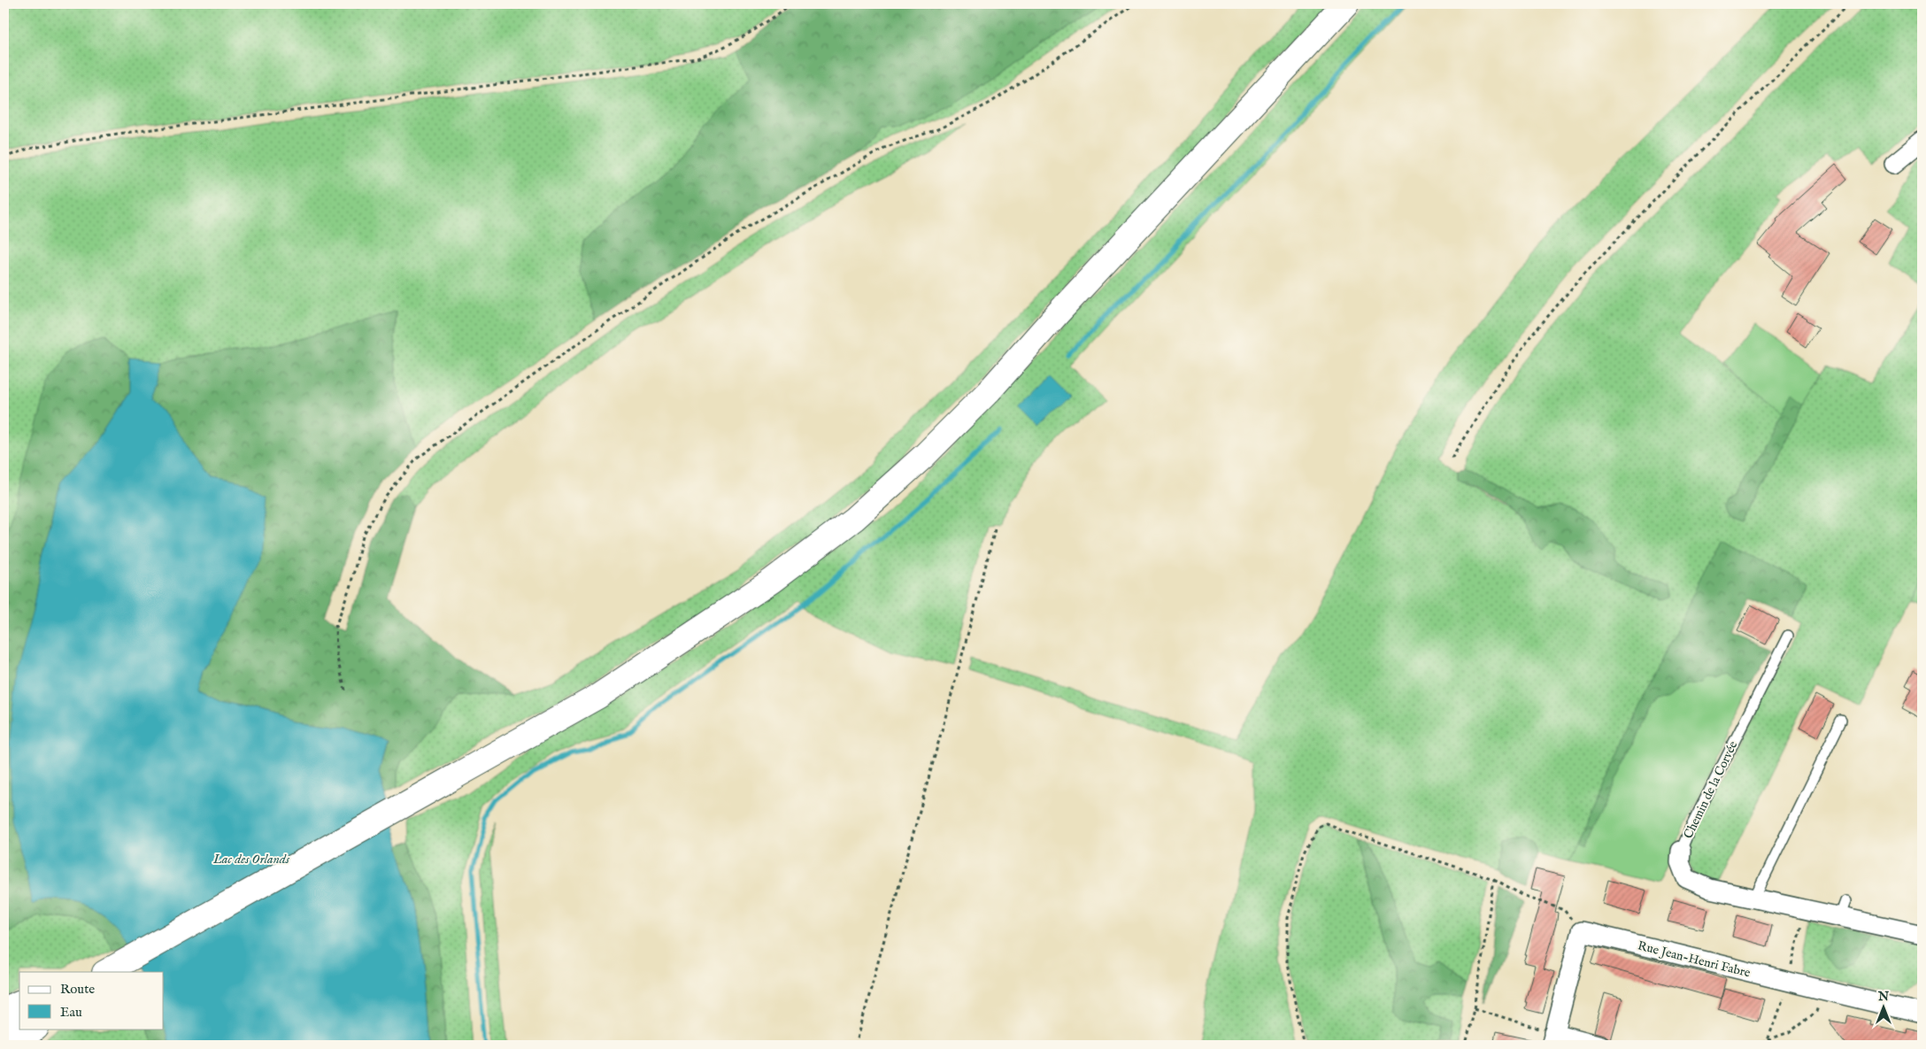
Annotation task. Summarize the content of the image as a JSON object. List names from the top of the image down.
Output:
{
  "streets": {
    "street": ["Chemin de la Corvée", "Rue Jean-Henri Fabre"]
  },
  "water": ["Lac des Orlands"],
  "legend": ["Route", "Eau"],
  "north": "top"
}
